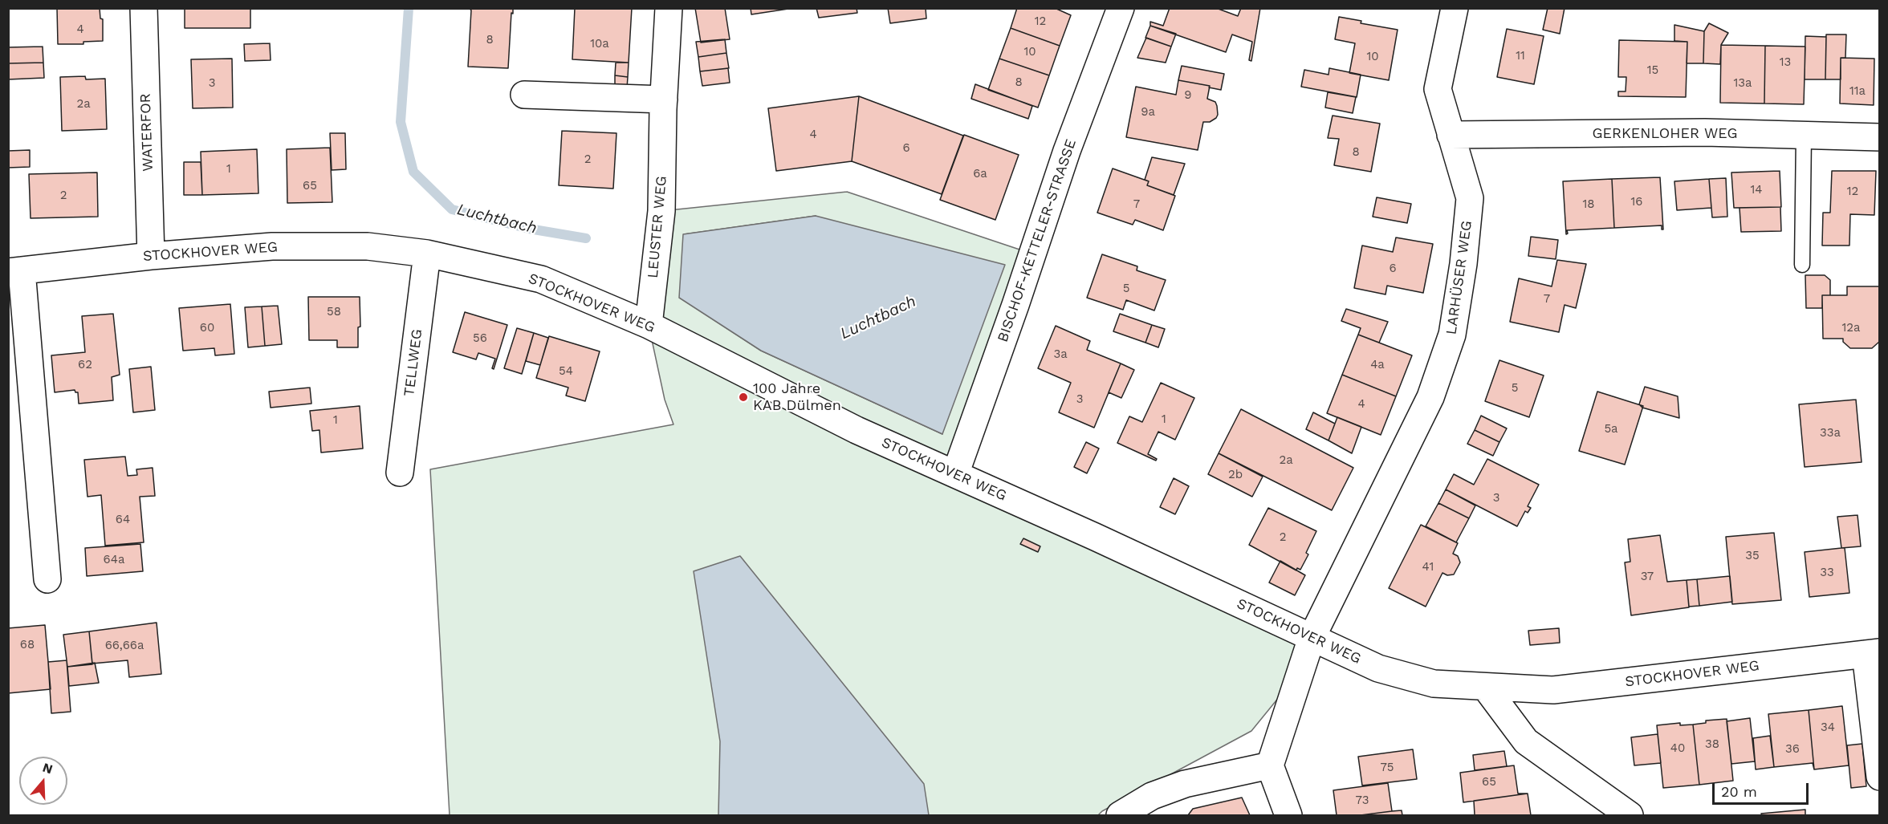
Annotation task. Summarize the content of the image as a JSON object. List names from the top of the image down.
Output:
{
  "streets": {
    "street": [
      "WATERFOR",
      "GERKENLOHER WEG",
      "LEUSTER WEG",
      "BISCHOF-KETTELER-STRASSE",
      "STOCKHOVER WEG",
      "LARHÜSER WEG",
      "TELLWEG"
    ]
  },
  "crossings": [
    ["WATERFOR", "STOCKHOVER WEG"],
    ["GERKENLOHER WEG", "LARHÜSER WEG"],
    ["LEUSTER WEG", "STOCKHOVER WEG"],
    ["BISCHOF-KETTELER-STRASSE", "STOCKHOVER WEG"],
    ["STOCKHOVER WEG", "LARHÜSER WEG"],
    ["STOCKHOVER WEG", "TELLWEG"]
  ],
  "water": ["Luchtbach"],
  "places": ["100 Jahre KAB Dülmen"],
  "house_numbers": [
    "12",
    "4",
    "8",
    "10a",
    "10",
    "11",
    "10",
    "13",
    "15",
    "8",
    "3",
    "13a",
    "11a",
    "9",
    "2a",
    "9a",
    "4",
    "6",
    "8",
    "2",
    "1",
    "6a",
    "65",
    "14",
    "12",
    "2",
    "16",
    "7",
    "18",
    "6",
    "5",
    "7",
    "58",
    "60",
    "12a",
    "56",
    "3a",
    "62",
    "4a",
    "54",
    "5",
    "3",
    "4",
    "1",
    "1",
    "5a",
    "33a",
    "2a",
    "2b",
    "3",
    "64",
    "2",
    "35",
    "64a",
    "41",
    "33",
    "37",
    "68",
    "66,66a",
    "34",
    "38",
    "40",
    "36",
    "75",
    "65",
    "73"
  ],
  "scale_bar": "20 m",
  "north": "top"
}
